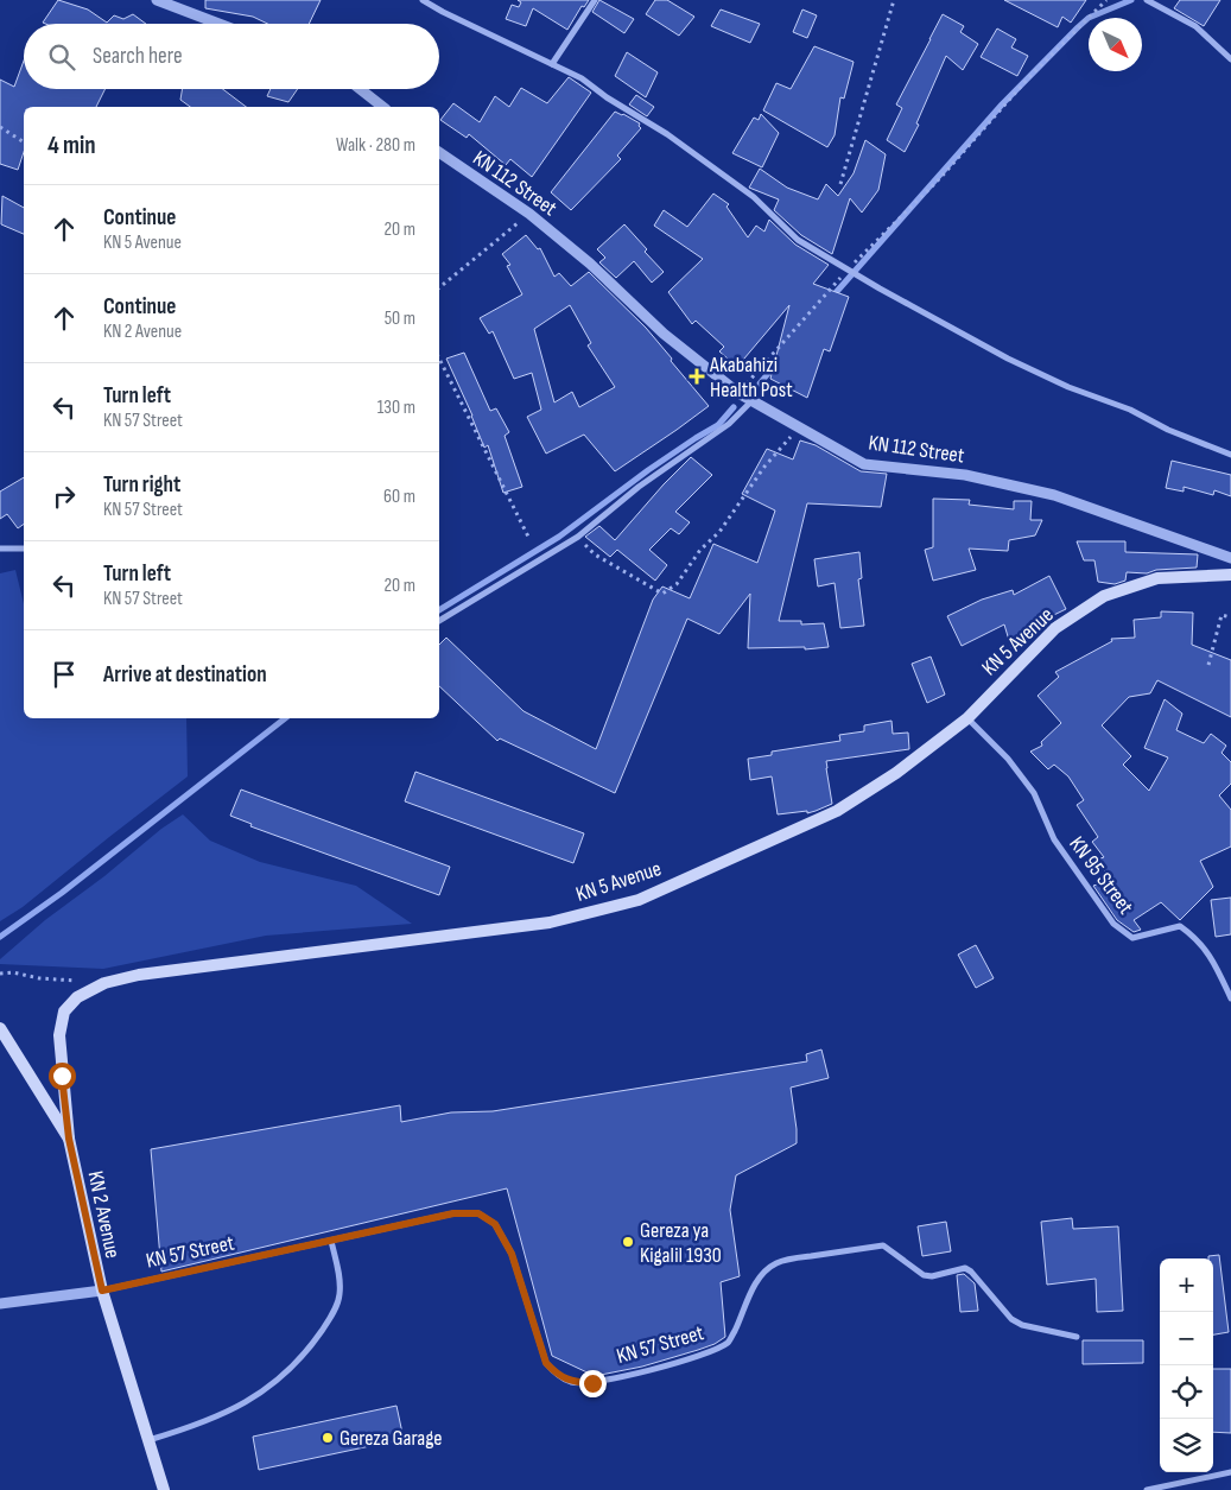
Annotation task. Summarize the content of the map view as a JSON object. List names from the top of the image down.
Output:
{
  "streets": {
    "main road": ["KN 5 Avenue", "KN 2 Avenue"],
    "street": ["KN 112 Street", "KN 95 Street", "KN 57 Street"]
  },
  "crossings": [
    ["KN 5 Avenue", "KN 95 Street"],
    ["KN 5 Avenue", "KN 2 Avenue"],
    ["KN 2 Avenue", "KN 57 Street"]
  ],
  "places": {
    "health": ["Akabahizi Health Post"],
    "other": ["Gereza ya KigaliI 1930", "Gereza Garage"]
  },
  "north": "bottom right",
  "page": {
    "search": "Search here",
    "heading": ["4 min", "Walk · 280 m"],
    "list": [
      ["Continue", "KN 5 Avenue", "20 m"],
      ["Continue", "KN 2 Avenue", "50 m"],
      ["Turn left", "KN 57 Street", "130 m"],
      ["Turn right", "KN 57 Street", "60 m"],
      ["Turn left", "KN 57 Street", "20 m"],
      "Arrive at destination"
    ],
    "map_buttons": ["+", "−"]
  }
}
